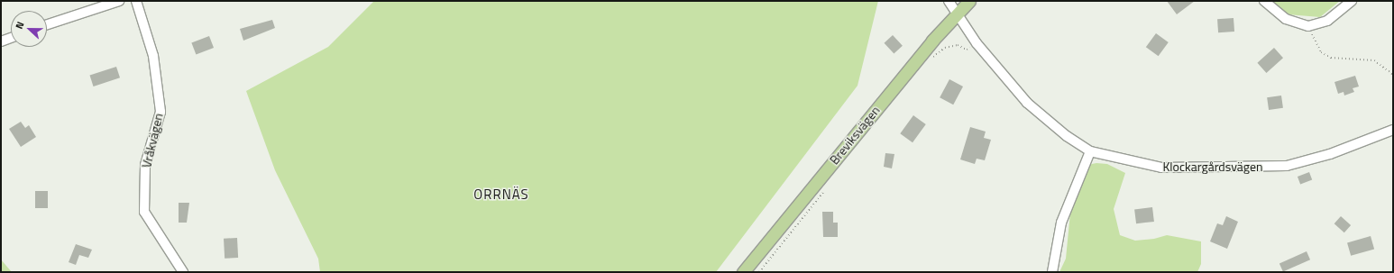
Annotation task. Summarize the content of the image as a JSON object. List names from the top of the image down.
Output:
{
  "streets": {
    "main road": ["Breviksvägen"],
    "street": ["Vråkvägen", "Klockargårdsvägen"]
  },
  "crossings": [
    ["Breviksvägen", "Klockargårdsvägen"]
  ],
  "districts": ["ORRNÄS"],
  "north": "left"
}
